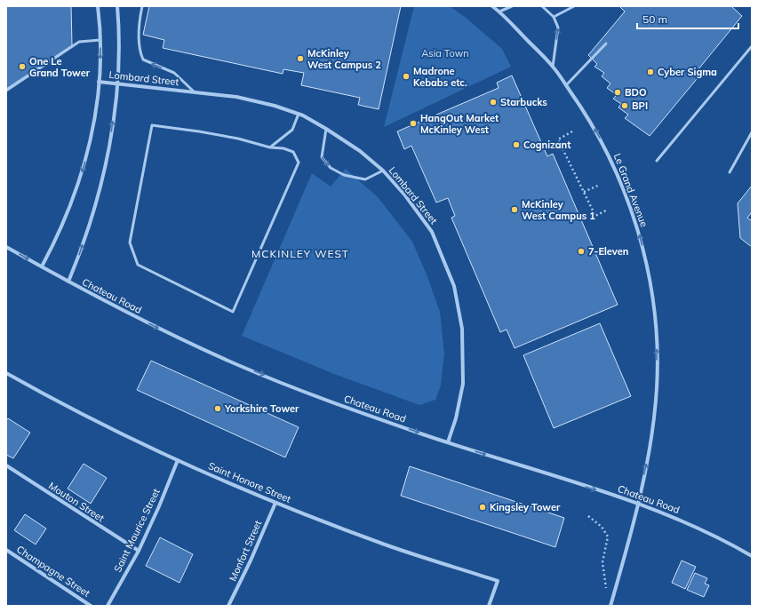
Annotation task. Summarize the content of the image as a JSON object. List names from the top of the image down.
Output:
{
  "streets": {
    "street": [
      "Lombard Street",
      "Le Grand Avenue",
      "Chateau Road",
      "Saint Honore Street",
      "Mouton Street",
      "Saint Maurice Street",
      "Monfort Street",
      "Champagne Street"
    ]
  },
  "crossings": [
    ["Lombard Street", "Chateau Road"],
    ["Le Grand Avenue", "Chateau Road"],
    ["Saint Honore Street", "Saint Maurice Street"],
    ["Saint Honore Street", "Monfort Street"],
    ["Mouton Street", "Saint Maurice Street"]
  ],
  "one_way": ["Le Grand Avenue", "Chateau Road"],
  "districts": ["MCKINLEY WEST"],
  "parks": ["Asia Town"],
  "places": [
    "McKinley West Campus 2",
    "One Le Grand Tower",
    "Cyber Sigma",
    "Madrone Kebabs etc.",
    "BDO",
    "Starbucks",
    "BPI",
    "HangOut Market McKinley West",
    "Cognizant",
    "McKinley West Campus 1",
    "7-Eleven",
    "Yorkshire Tower",
    "Kingsley Tower"
  ],
  "scale_bar": "50 m"
}
